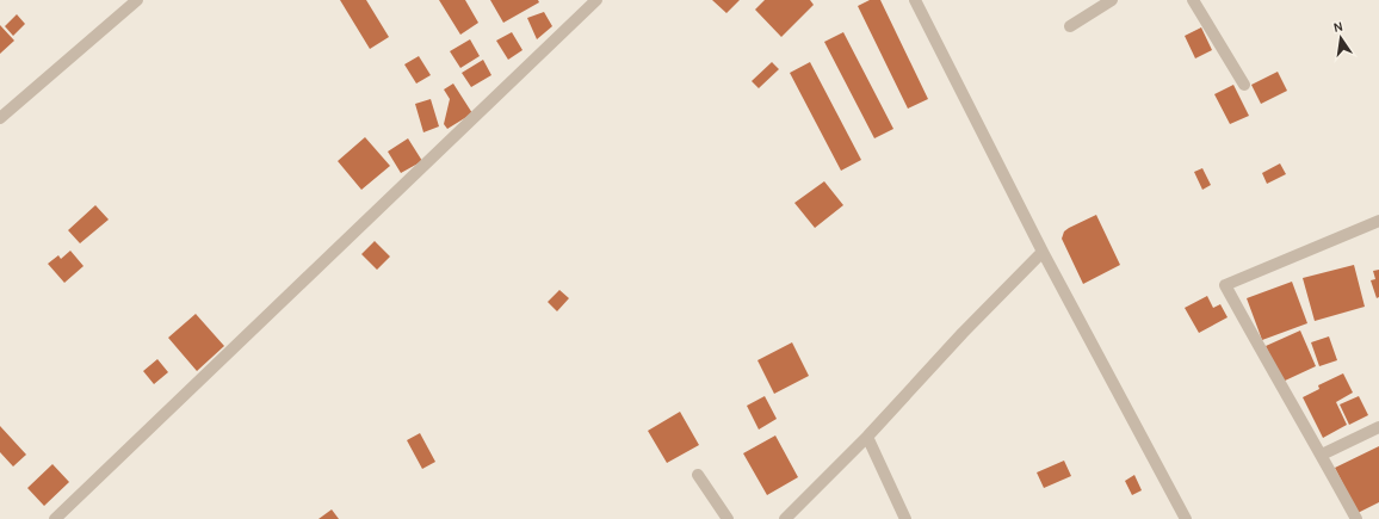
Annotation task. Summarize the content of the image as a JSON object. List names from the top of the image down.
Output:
{
  "north": "top"
}
